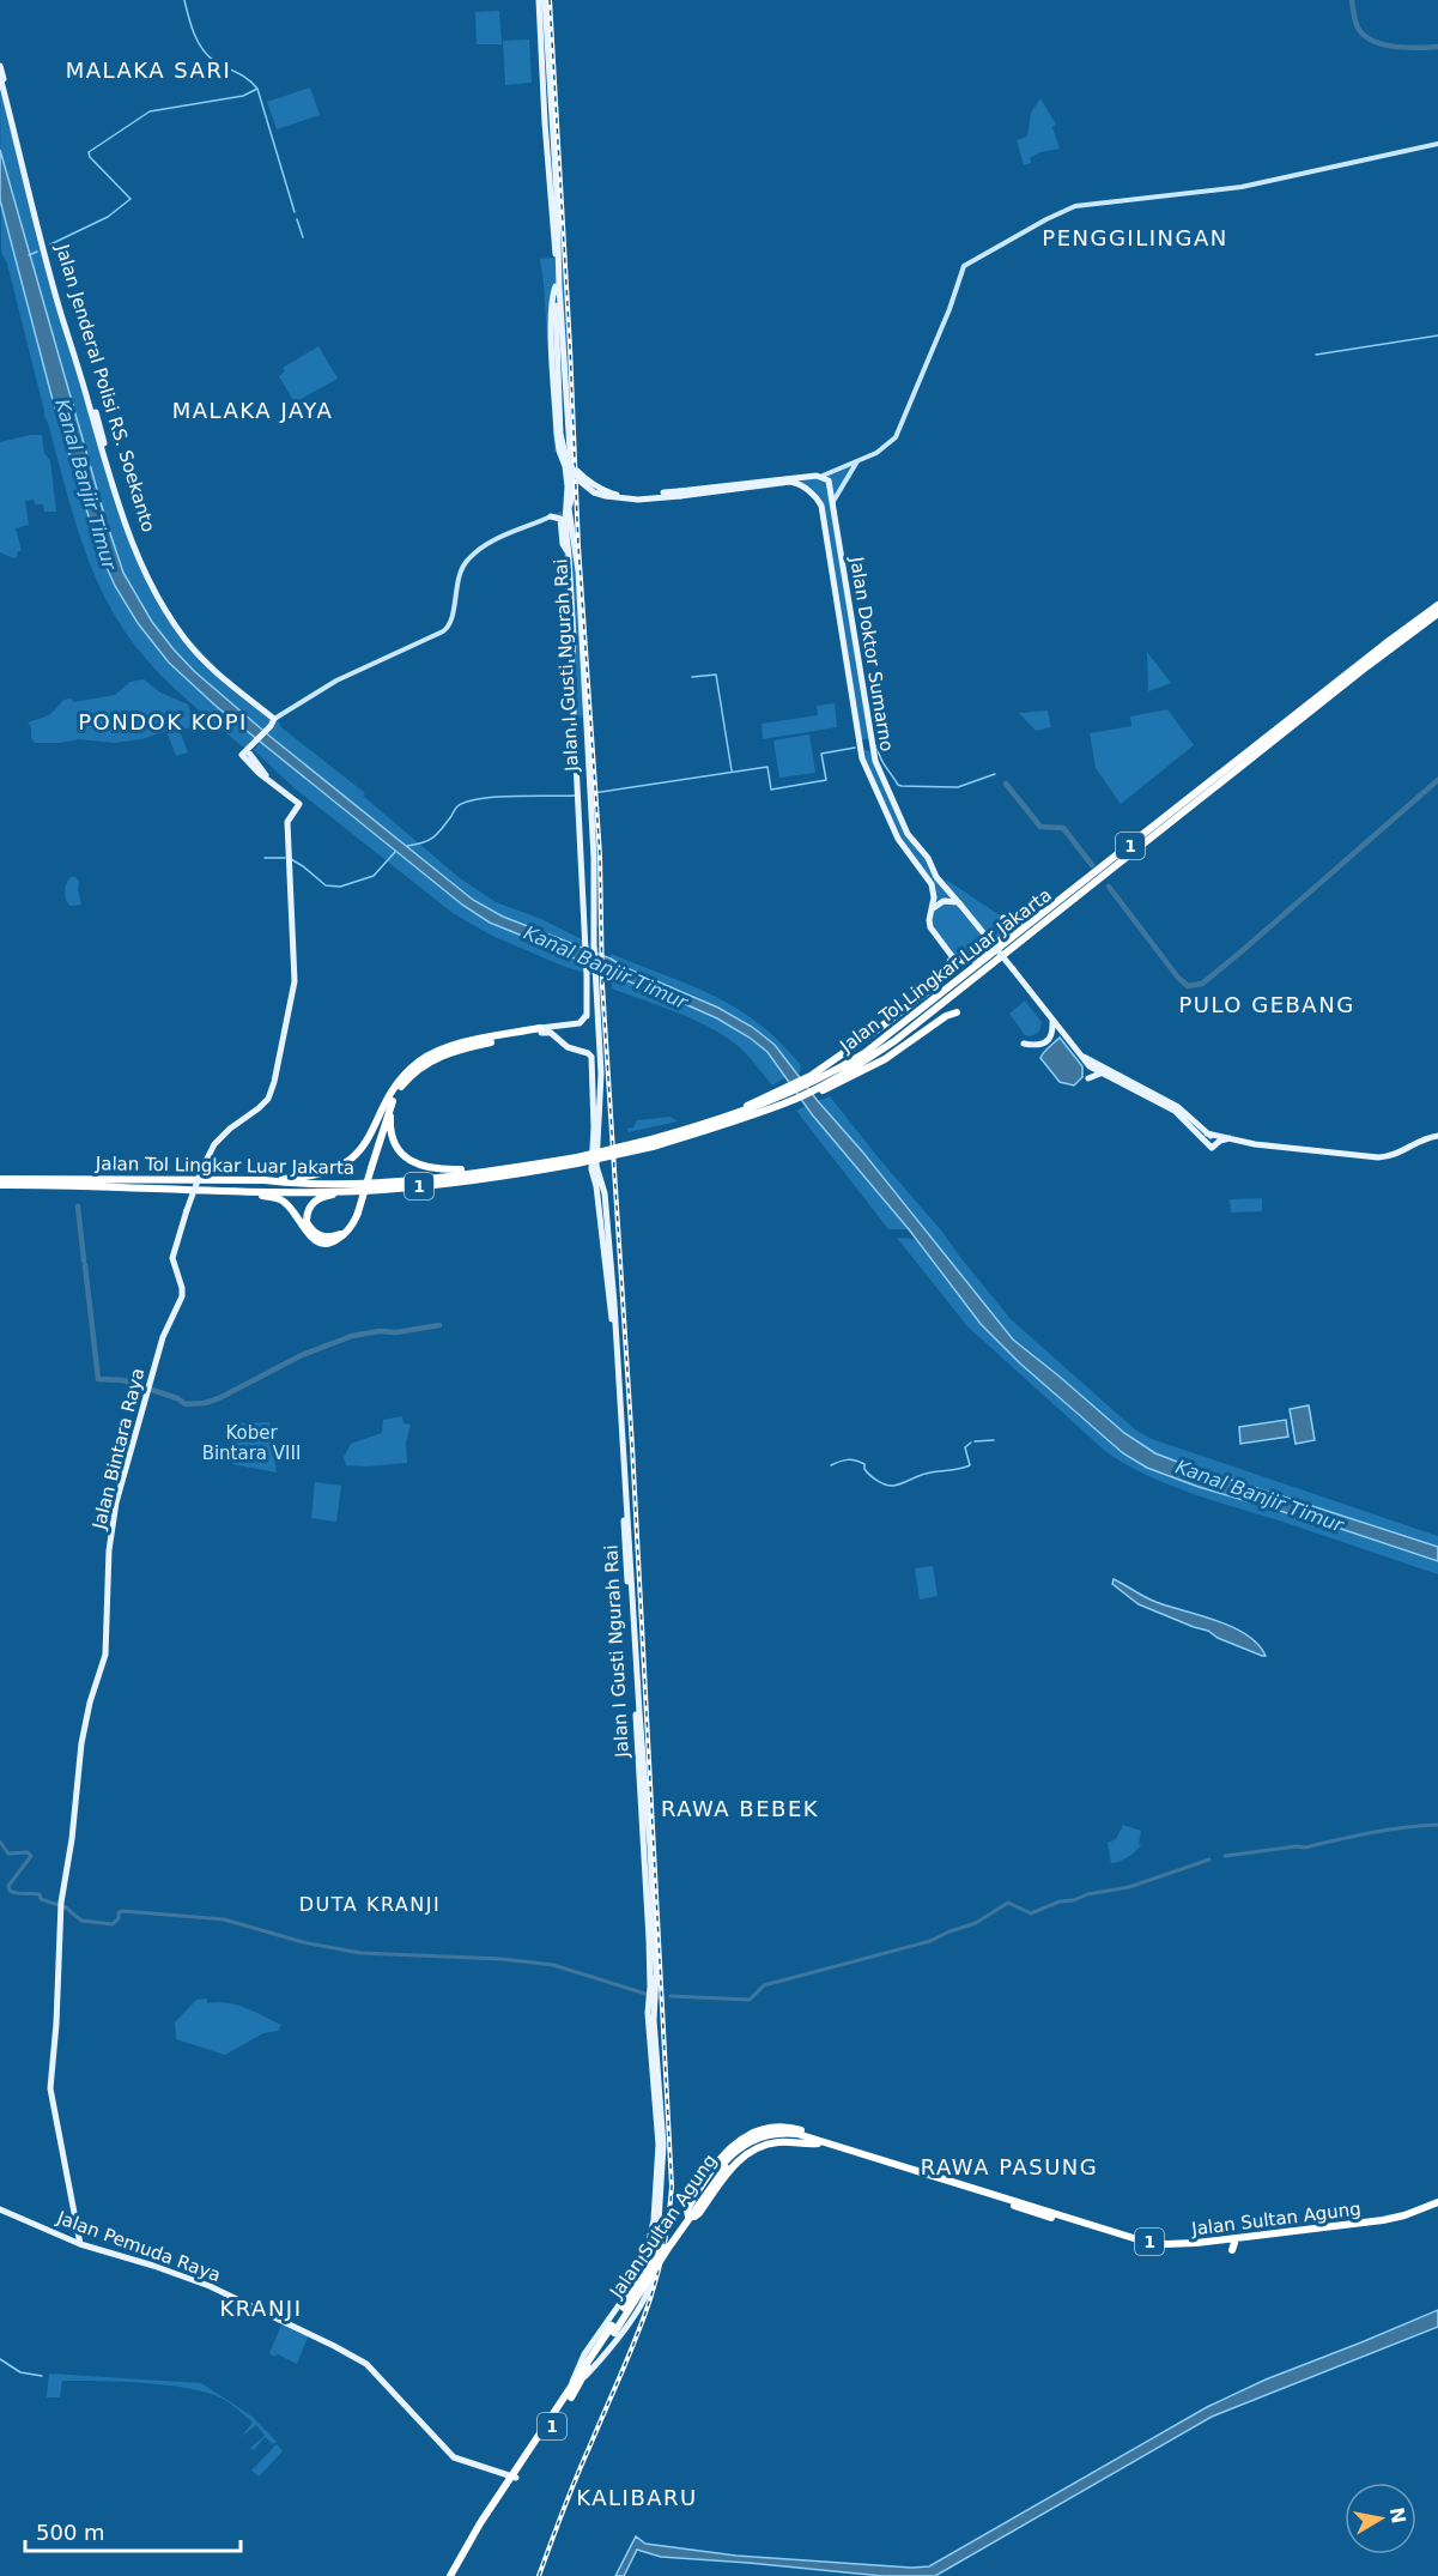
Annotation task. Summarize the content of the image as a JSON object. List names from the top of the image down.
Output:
{
  "streets": {
    "highway": ["1", "Jalan Tol Lingkar Luar Jakarta", "Jalan Sultan Agung"],
    "main road": [
      "Jalan Jenderal Polisi RS. Soekanto",
      "Jalan Doktor Sumarno",
      "Jalan I Gusti Ngurah Rai",
      "Jalan Bintara Raya",
      "Jalan Pemuda Raya"
    ]
  },
  "crossings": [
    ["Jalan Jenderal Polisi RS. Soekanto", "Jalan Bintara Raya"],
    ["Jalan Doktor Sumarno", "Jalan I Gusti Ngurah Rai"],
    ["1", "Jalan Sultan Agung"],
    ["1", "Jalan Pemuda Raya"],
    ["Jalan Bintara Raya", "Jalan Pemuda Raya"],
    ["Jalan Sultan Agung", "Jalan Pemuda Raya"]
  ],
  "districts": [
    "MALAKA SARI",
    "PENGGILINGAN",
    "MALAKA JAYA",
    "PONDOK KOPI",
    "PULO GEBANG",
    "RAWA BEBEK",
    "DUTA KRANJI",
    "RAWA PASUNG",
    "KRANJI",
    "KALIBARU"
  ],
  "water": ["Kanal Banjir Timur"],
  "parks": ["Kober Bintara VIII"],
  "scale_bar": "500 m",
  "north": "right"
}
